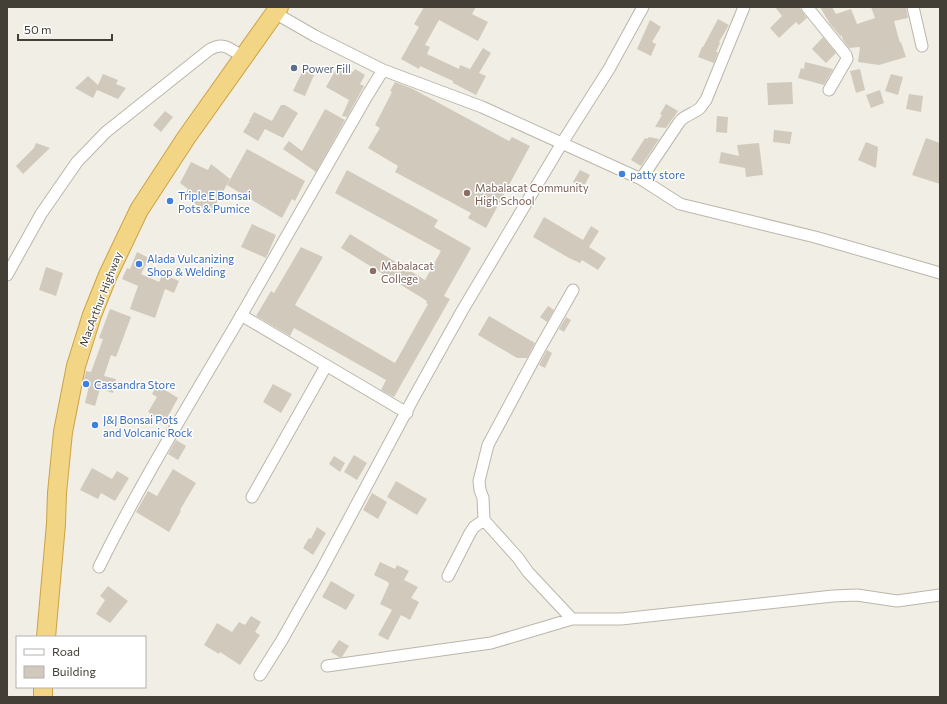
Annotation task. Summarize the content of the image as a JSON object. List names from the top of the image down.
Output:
{
  "streets": {
    "highway": ["MacArthur Highway"]
  },
  "places": [
    "Power Fill",
    "patty store",
    "Mabalacat Community High School",
    "Triple E Bonsai Pots & Pumice",
    "Alada Vulcanizing Shop & Welding",
    "Mabalacat College",
    "Cassandra Store",
    "J&J Bonsai Pots and Volcanic Rock"
  ],
  "legend": ["Road", "Building"],
  "scale_bar": "50 m"
}
